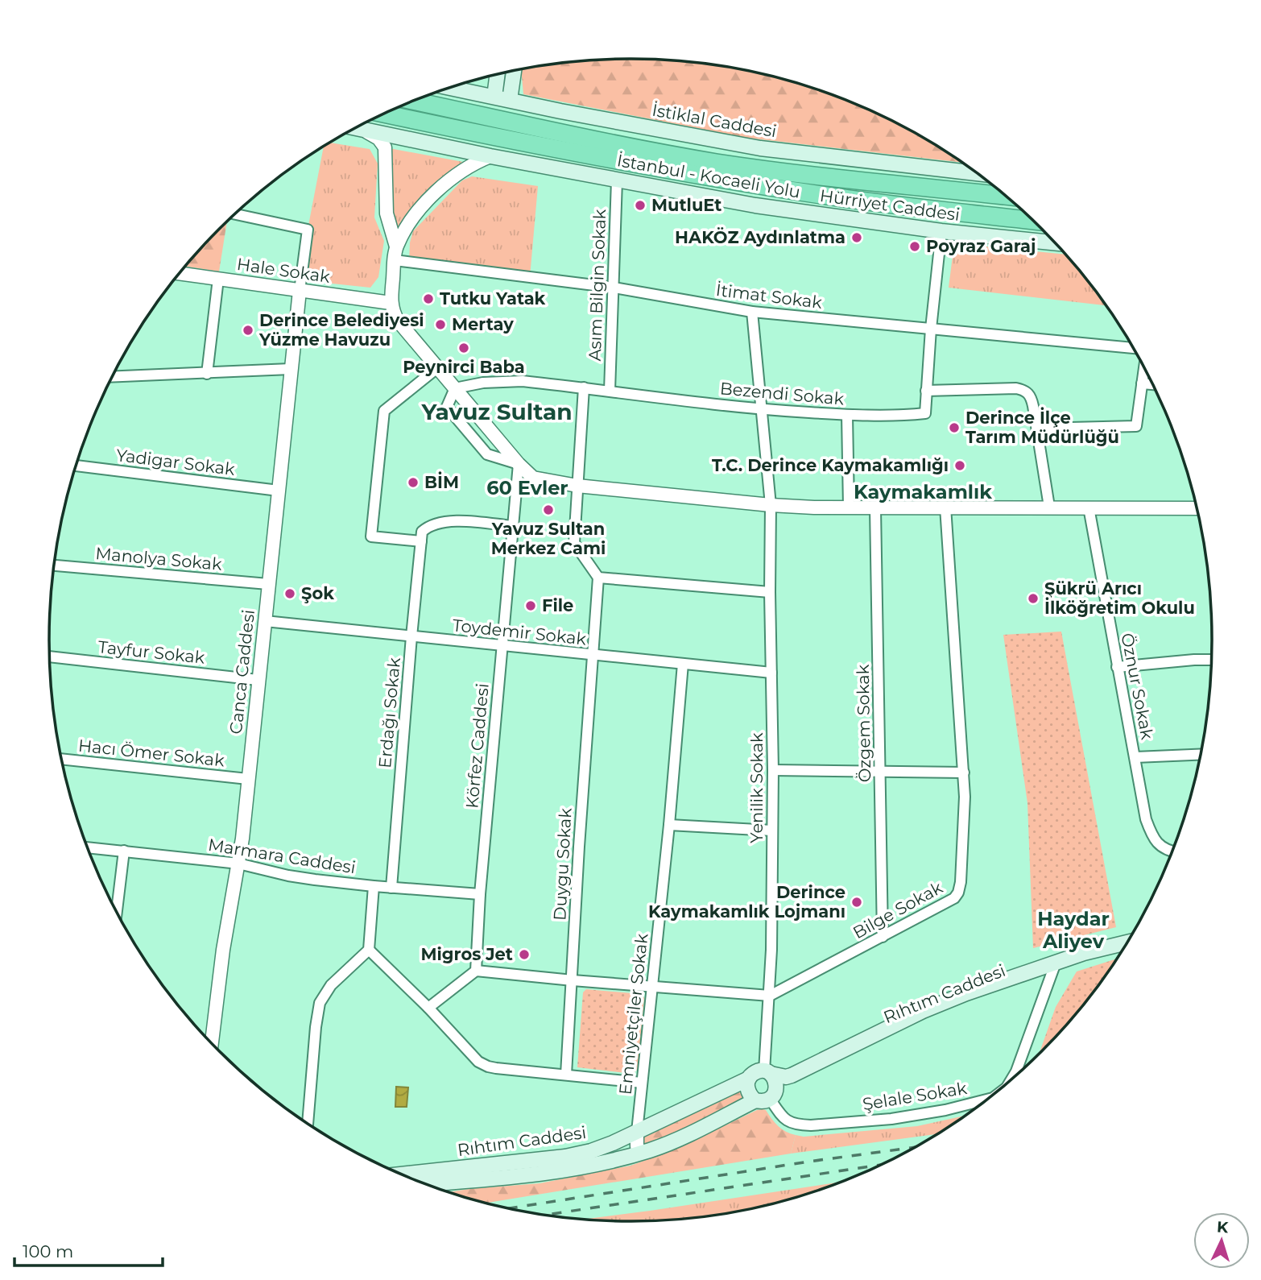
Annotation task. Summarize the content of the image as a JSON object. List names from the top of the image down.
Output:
{
  "streets": {
    "highway": ["İstanbul - Kocaeli Yolu"],
    "main road": ["İstiklal Caddesi", "Hürriyet Caddesi", "Rıhtım Caddesi"],
    "street": [
      "Hale Sokak",
      "Asım Bilgin Sokak",
      "İtimat Sokak",
      "Bezendi Sokak",
      "Yadigar Sokak",
      "Manolya Sokak",
      "Toydemir Sokak",
      "Tayfur Sokak",
      "Canca Caddesi",
      "Öznur Sokak",
      "Erdağı Sokak",
      "Özgem Sokak",
      "Körfez Caddesi",
      "Hacı Ömer Sokak",
      "Yenilik Sokak",
      "Marmara Caddesi",
      "Duygu Sokak",
      "Bilge Sokak",
      "Emniyetçiler Sokak",
      "Şelale Sokak"
    ]
  },
  "crossings": [
    ["Hürriyet Caddesi", "Asım Bilgin Sokak"],
    ["Hürriyet Caddesi", "Bezendi Sokak"],
    ["Hale Sokak", "Canca Caddesi"],
    ["Asım Bilgin Sokak", "İtimat Sokak"],
    ["Asım Bilgin Sokak", "Bezendi Sokak"],
    ["İtimat Sokak", "Bezendi Sokak"],
    ["İtimat Sokak", "Yenilik Sokak"],
    ["Bezendi Sokak", "Yenilik Sokak"],
    ["Yadigar Sokak", "Canca Caddesi"],
    ["Manolya Sokak", "Canca Caddesi"],
    ["Toydemir Sokak", "Canca Caddesi"],
    ["Toydemir Sokak", "Erdağı Sokak"],
    ["Toydemir Sokak", "Körfez Caddesi"],
    ["Toydemir Sokak", "Yenilik Sokak"],
    ["Toydemir Sokak", "Duygu Sokak"],
    ["Toydemir Sokak", "Emniyetçiler Sokak"],
    ["Tayfur Sokak", "Canca Caddesi"],
    ["Canca Caddesi", "Hacı Ömer Sokak"],
    ["Canca Caddesi", "Marmara Caddesi"],
    ["Erdağı Sokak", "Marmara Caddesi"],
    ["Özgem Sokak", "Bilge Sokak"],
    ["Körfez Caddesi", "Marmara Caddesi"],
    ["Yenilik Sokak", "Bilge Sokak"],
    ["Yenilik Sokak", "Rıhtım Caddesi"],
    ["Rıhtım Caddesi", "Emniyetçiler Sokak"],
    ["Rıhtım Caddesi", "Şelale Sokak"]
  ],
  "districts": [
    "Yavuz Sultan",
    "60 Evler",
    "Kaymakamlık",
    "Haydar Aliyev"
  ],
  "places": [
    "MutluEt",
    "HAKÖZ Aydınlatma",
    "Poyraz Garaj",
    "Tutku Yatak",
    "Mertay",
    "Derince Belediyesi Yüzme Havuzu",
    "Peynirci Baba",
    "Derince İlçe Tarım Müdürlüğü",
    "T.C. Derince Kaymakamlığı",
    "BİM",
    "Yavuz Sultan Merkez Cami",
    "Şok",
    "Şükrü Arıcı İlköğretim Okulu",
    "File",
    "Derince Kaymakamlık Lojmanı",
    "Migros Jet"
  ],
  "scale_bar": "100 m",
  "north": "top"
}
